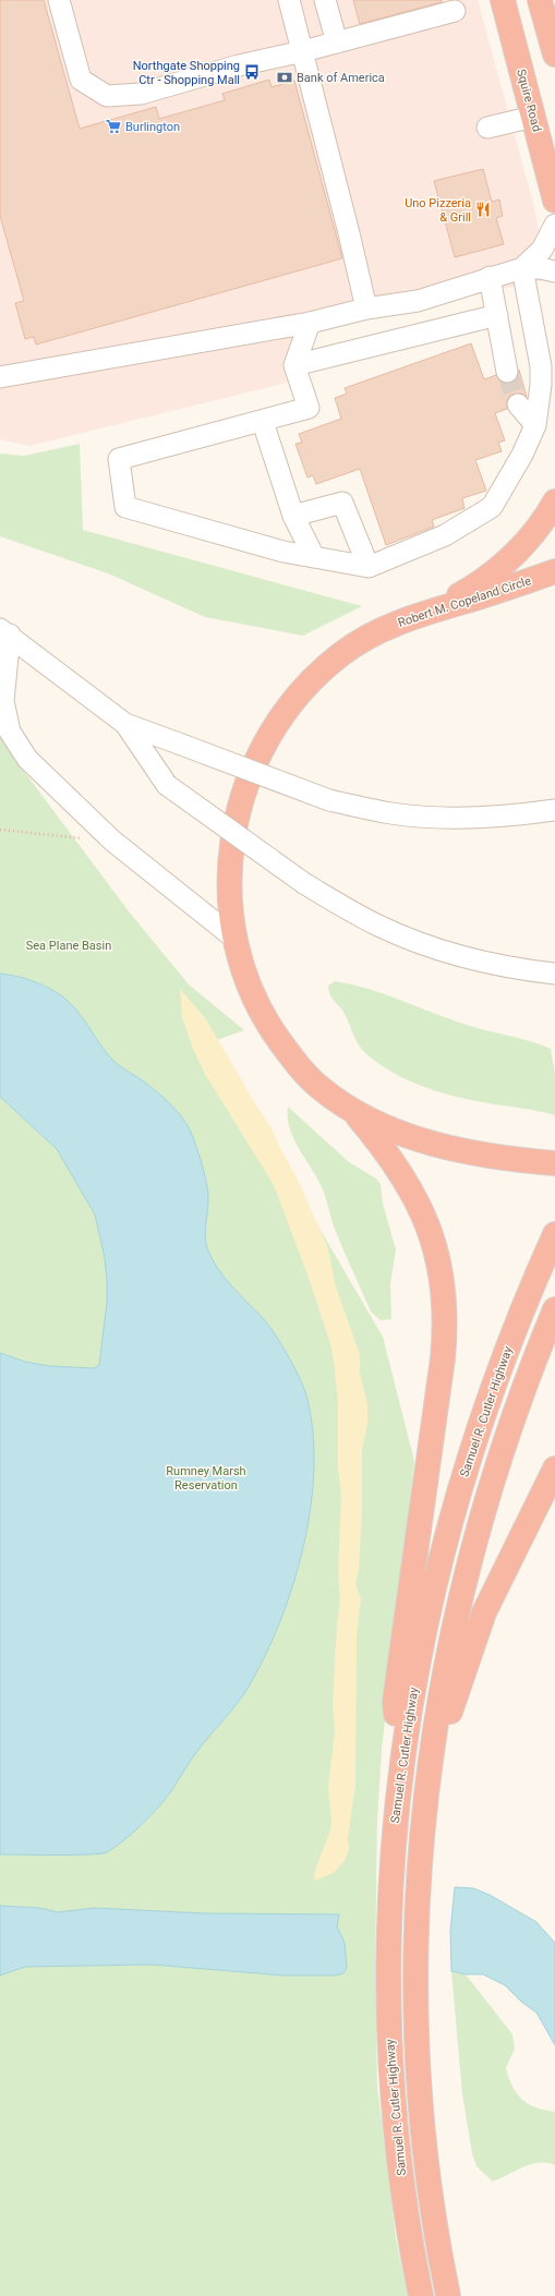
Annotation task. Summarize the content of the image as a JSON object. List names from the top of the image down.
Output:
{
  "streets": {
    "highway": ["Squire Road", "Robert M. Copeland Circle", "Samuel R. Cutler Highway"]
  },
  "parks": ["Sea Plane Basin", "Rumney Marsh Reservation"],
  "places": {
    "bus stop": ["Northgate Shopping Ctr - Shopping Mall"],
    "bank": ["Bank of America"],
    "supermarket": ["Burlington"],
    "restaurant": ["Uno Pizzeria & Grill"]
  }
}
